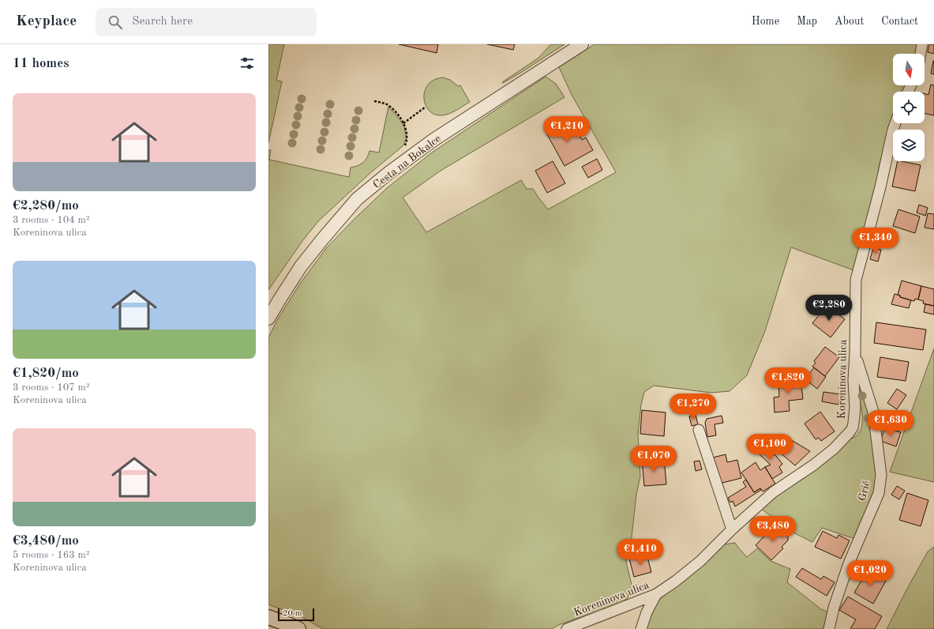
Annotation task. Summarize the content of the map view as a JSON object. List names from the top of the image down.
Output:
{
  "streets": {
    "street": ["Cesta na Bokalce", "Koreninova ulica", "Grič"]
  },
  "crossings": [
    ["Koreninova ulica", "Grič"]
  ],
  "scale_bar": "20 m",
  "north": "bottom",
  "page": {
    "header": "Keyplace",
    "search": "Search here",
    "nav": [
      "Home",
      "Map",
      "About",
      "Contact"
    ],
    "heading": "11 homes",
    "list": [
      {
        "name": "€2,280/mo",
        "note": "3 rooms · 104 m² · Koreninova ulica"
      },
      {
        "name": "€1,820/mo",
        "note": "3 rooms · 107 m² · Koreninova ulica"
      },
      {
        "name": "€3,480/mo",
        "note": "5 rooms · 163 m² · Koreninova ulica"
      }
    ],
    "price": [
      "€1,210",
      "€1,340",
      "€2,280",
      "€1,820",
      "€1,270",
      "€1,630",
      "€1,100",
      "€1,070",
      "€3,480",
      "€1,410",
      "€1,020"
    ],
    "scale": "20 m"
  }
}
